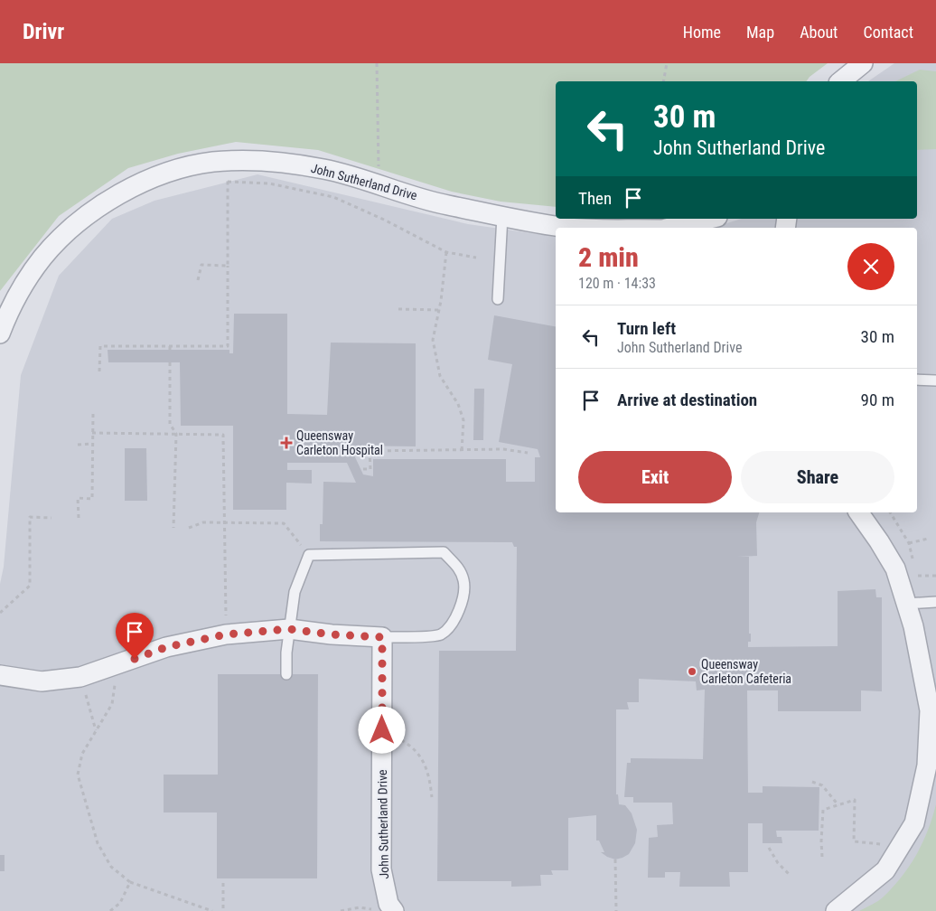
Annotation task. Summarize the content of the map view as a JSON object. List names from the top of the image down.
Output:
{
  "streets": {
    "street": ["John Sutherland Drive"]
  },
  "places": {
    "health": ["Queensway Carleton Hospital"],
    "other": ["Queensway Carleton Cafeteria"]
  },
  "page": {
    "header": "Drivr",
    "nav": [
      "Home",
      "Map",
      "About",
      "Contact"
    ],
    "turn": ["30 m", "John Sutherland Drive"],
    "then": "Then",
    "heading": ["2 min", "120 m · 14:33"],
    "list": [
      {
        "name": "Turn left",
        "note": "John Sutherland Drive",
        "value": "30 m"
      },
      {
        "name": "Arrive at destination",
        "value": "90 m"
      }
    ],
    "buttons": ["Exit", "Share"]
  }
}
